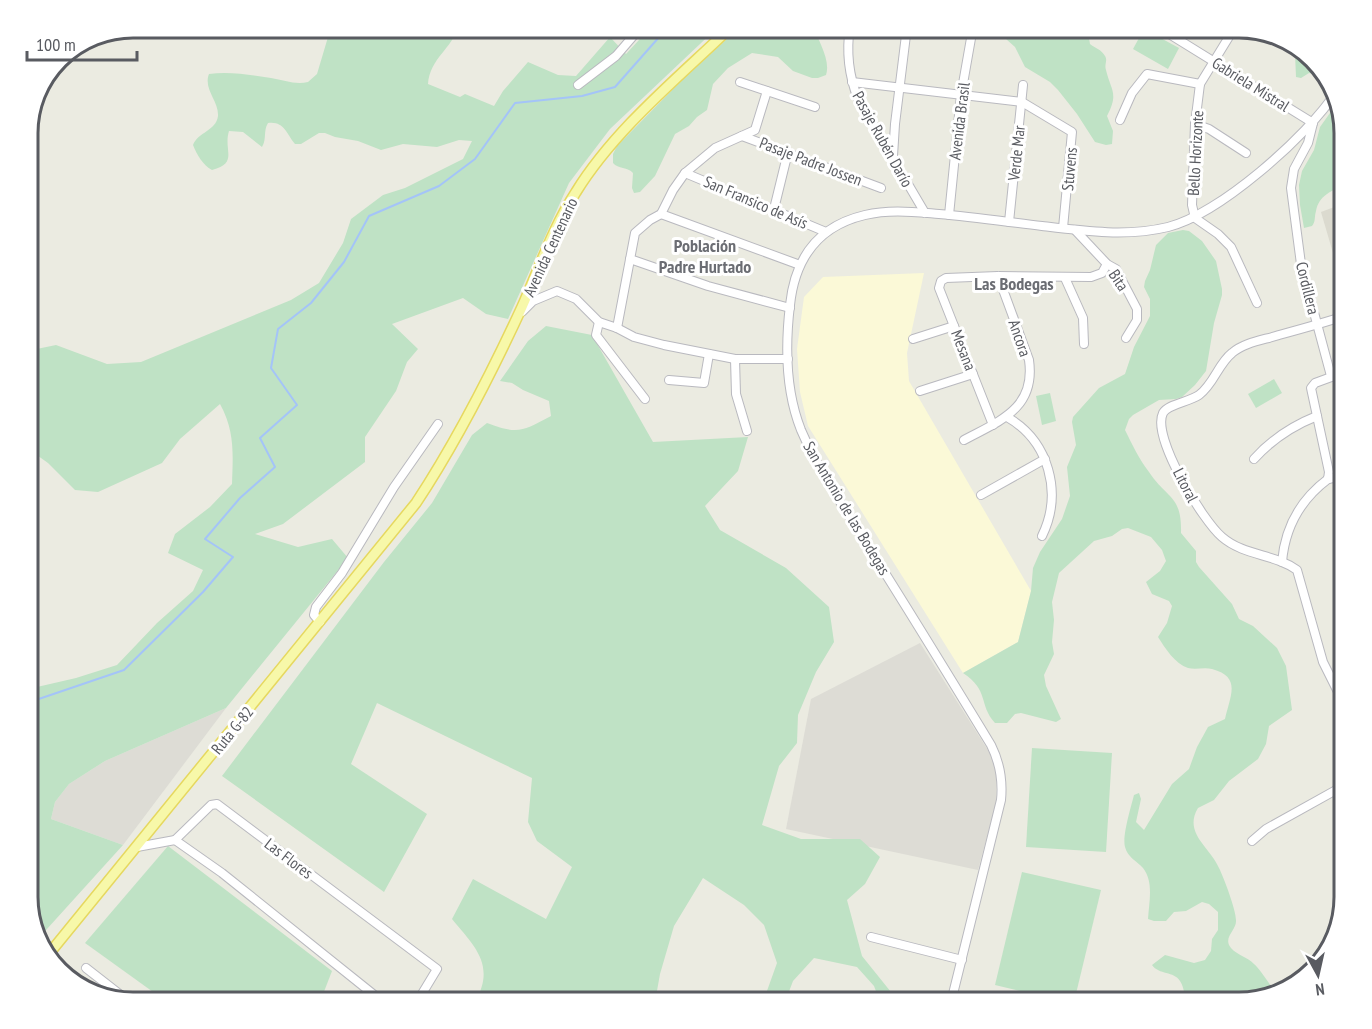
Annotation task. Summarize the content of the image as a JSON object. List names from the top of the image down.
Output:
{
  "streets": {
    "main road": ["Avenida Centenario", "Ruta G-82"],
    "street": [
      "Gabriela Mistral",
      "Avenida Brasil",
      "Pasaje Rubén Darío",
      "Verde Mar",
      "Bello Horizonte",
      "Pasaje Padre Jossen",
      "Stuvens",
      "San Fransico de Asís",
      "Bita",
      "Cordillera",
      "Ancora",
      "Mesana",
      "Litoral",
      "San Antonio de las Bodegas",
      "Las Flores"
    ]
  },
  "crossings": [
    ["Gabriela Mistral", "Bello Horizonte"],
    ["Gabriela Mistral", "Cordillera"],
    ["Gabriela Mistral", "San Antonio de las Bodegas"],
    ["Avenida Brasil", "San Antonio de las Bodegas"],
    ["Pasaje Rubén Darío", "San Antonio de las Bodegas"],
    ["Verde Mar", "Stuvens"],
    ["Verde Mar", "San Antonio de las Bodegas"],
    ["Bello Horizonte", "San Antonio de las Bodegas"],
    ["Stuvens", "San Antonio de las Bodegas"],
    ["San Fransico de Asís", "San Antonio de las Bodegas"],
    ["Avenida Centenario", "Ruta G-82"],
    ["Bita", "San Antonio de las Bodegas"],
    ["Cordillera", "Litoral"],
    ["Cordillera", "San Antonio de las Bodegas"],
    ["Ancora", "Mesana"]
  ],
  "districts": ["Población Padre Hurtado", "Las Bodegas"],
  "scale_bar": "100 m",
  "north": "bottom"
}
